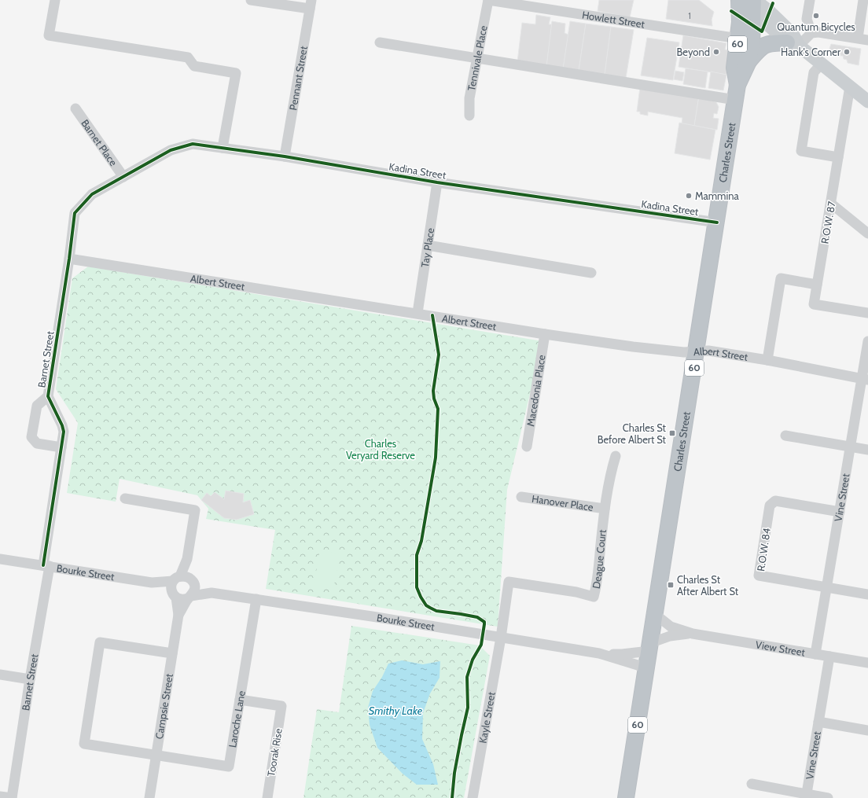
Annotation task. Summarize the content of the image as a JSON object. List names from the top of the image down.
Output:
{
  "streets": {
    "highway": ["60", "Charles Street"],
    "street": [
      "Howlett Street",
      "Tennivale Place",
      "Pennant Street",
      "Barnet Place",
      "Kadina Street",
      "R.O.W. 87",
      "Tay Place",
      "Albert Street",
      "Barnet Street",
      "Macedonia Place",
      "Vine Street",
      "Hanover Place",
      "R.O.W. 84",
      "Deague Court",
      "Bourke Street",
      "View Street",
      "Campsie Street",
      "Kayle Street",
      "Laroche Lane",
      "Toorak Rise"
    ]
  },
  "crossings": [
    ["Howlett Street", "Tennivale Place"],
    ["Howlett Street", "Charles Street"],
    ["Pennant Street", "Kadina Street"],
    ["Barnet Place", "Kadina Street"],
    ["Barnet Place", "Barnet Street"],
    ["Charles Street", "Kadina Street"],
    ["Charles Street", "Albert Street"],
    ["Charles Street", "Bourke Street"],
    ["Charles Street", "View Street"],
    ["Kadina Street", "Tay Place"],
    ["Kadina Street", "Barnet Street"],
    ["Tay Place", "Albert Street"],
    ["Albert Street", "Barnet Street"],
    ["Albert Street", "Macedonia Place"],
    ["Albert Street", "Vine Street"],
    ["Barnet Street", "Bourke Street"],
    ["Vine Street", "R.O.W. 84"],
    ["Vine Street", "View Street"],
    ["Hanover Place", "Deague Court"],
    ["Deague Court", "Bourke Street"],
    ["Deague Court", "Kayle Street"],
    ["Bourke Street", "View Street"],
    ["Bourke Street", "Campsie Street"],
    ["Bourke Street", "Kayle Street"],
    ["Bourke Street", "Laroche Lane"],
    ["Campsie Street", "Laroche Lane"],
    ["Laroche Lane", "Toorak Rise"]
  ],
  "water": ["Smithy Lake"],
  "parks": ["Charles Veryard Reserve"],
  "places": {
    "other": [
      "Quantum Bicycles",
      "Beyond",
      "Hank's Corner",
      "Mammina"
    ],
    "transit": ["Charles St Before Albert St", "Charles St After Albert St"]
  },
  "house_numbers": ["1"]
}
